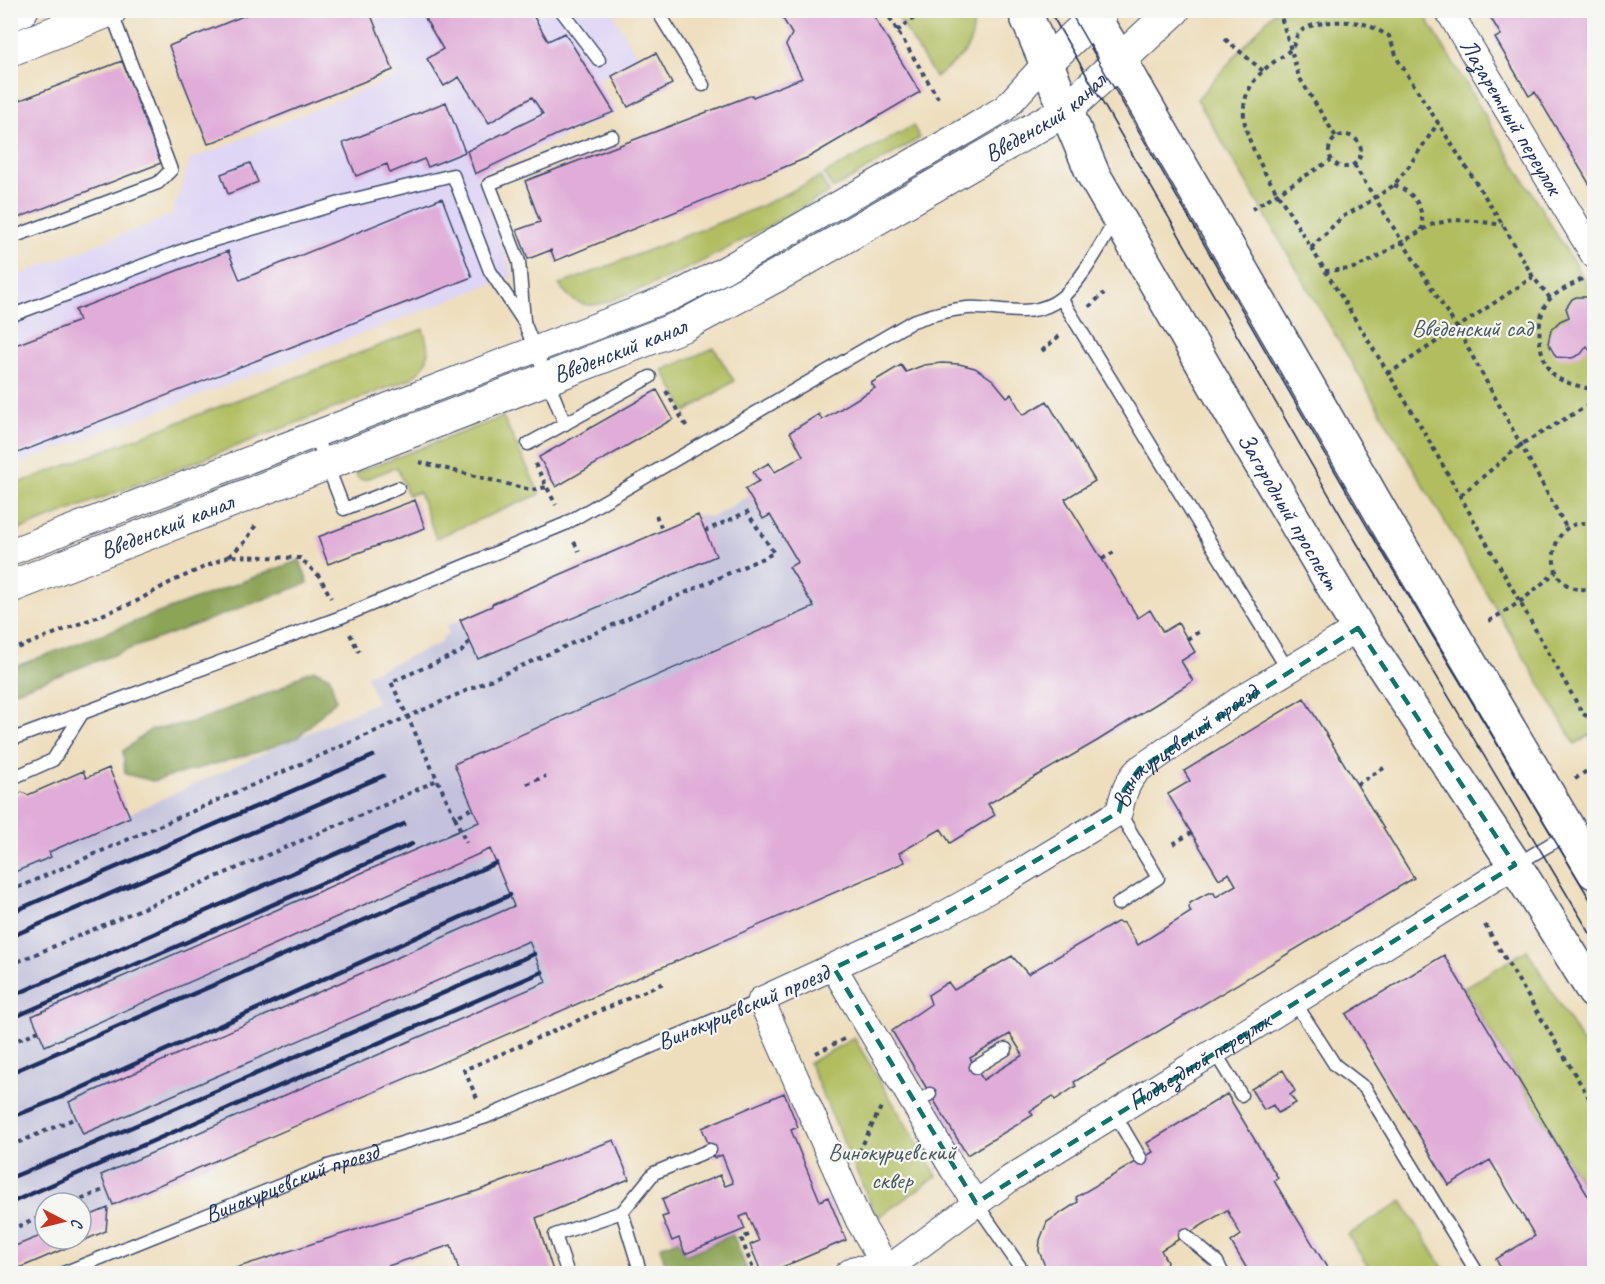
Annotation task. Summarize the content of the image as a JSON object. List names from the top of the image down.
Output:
{
  "streets": {
    "main road": ["Загородный проспект"],
    "street": [
      "Введенский канал",
      "Лазаретный переулок",
      "Винокурцевский проезд",
      "Подъездной переулок"
    ]
  },
  "crossings": [
    ["Введенский канал", "Загородный проспект"],
    ["Загородный проспект", "Винокурцевский проезд"],
    ["Загородный проспект", "Подъездной переулок"]
  ],
  "parks": ["Введенский сад", "Винокурцевский сквер"],
  "north": "right"
}
